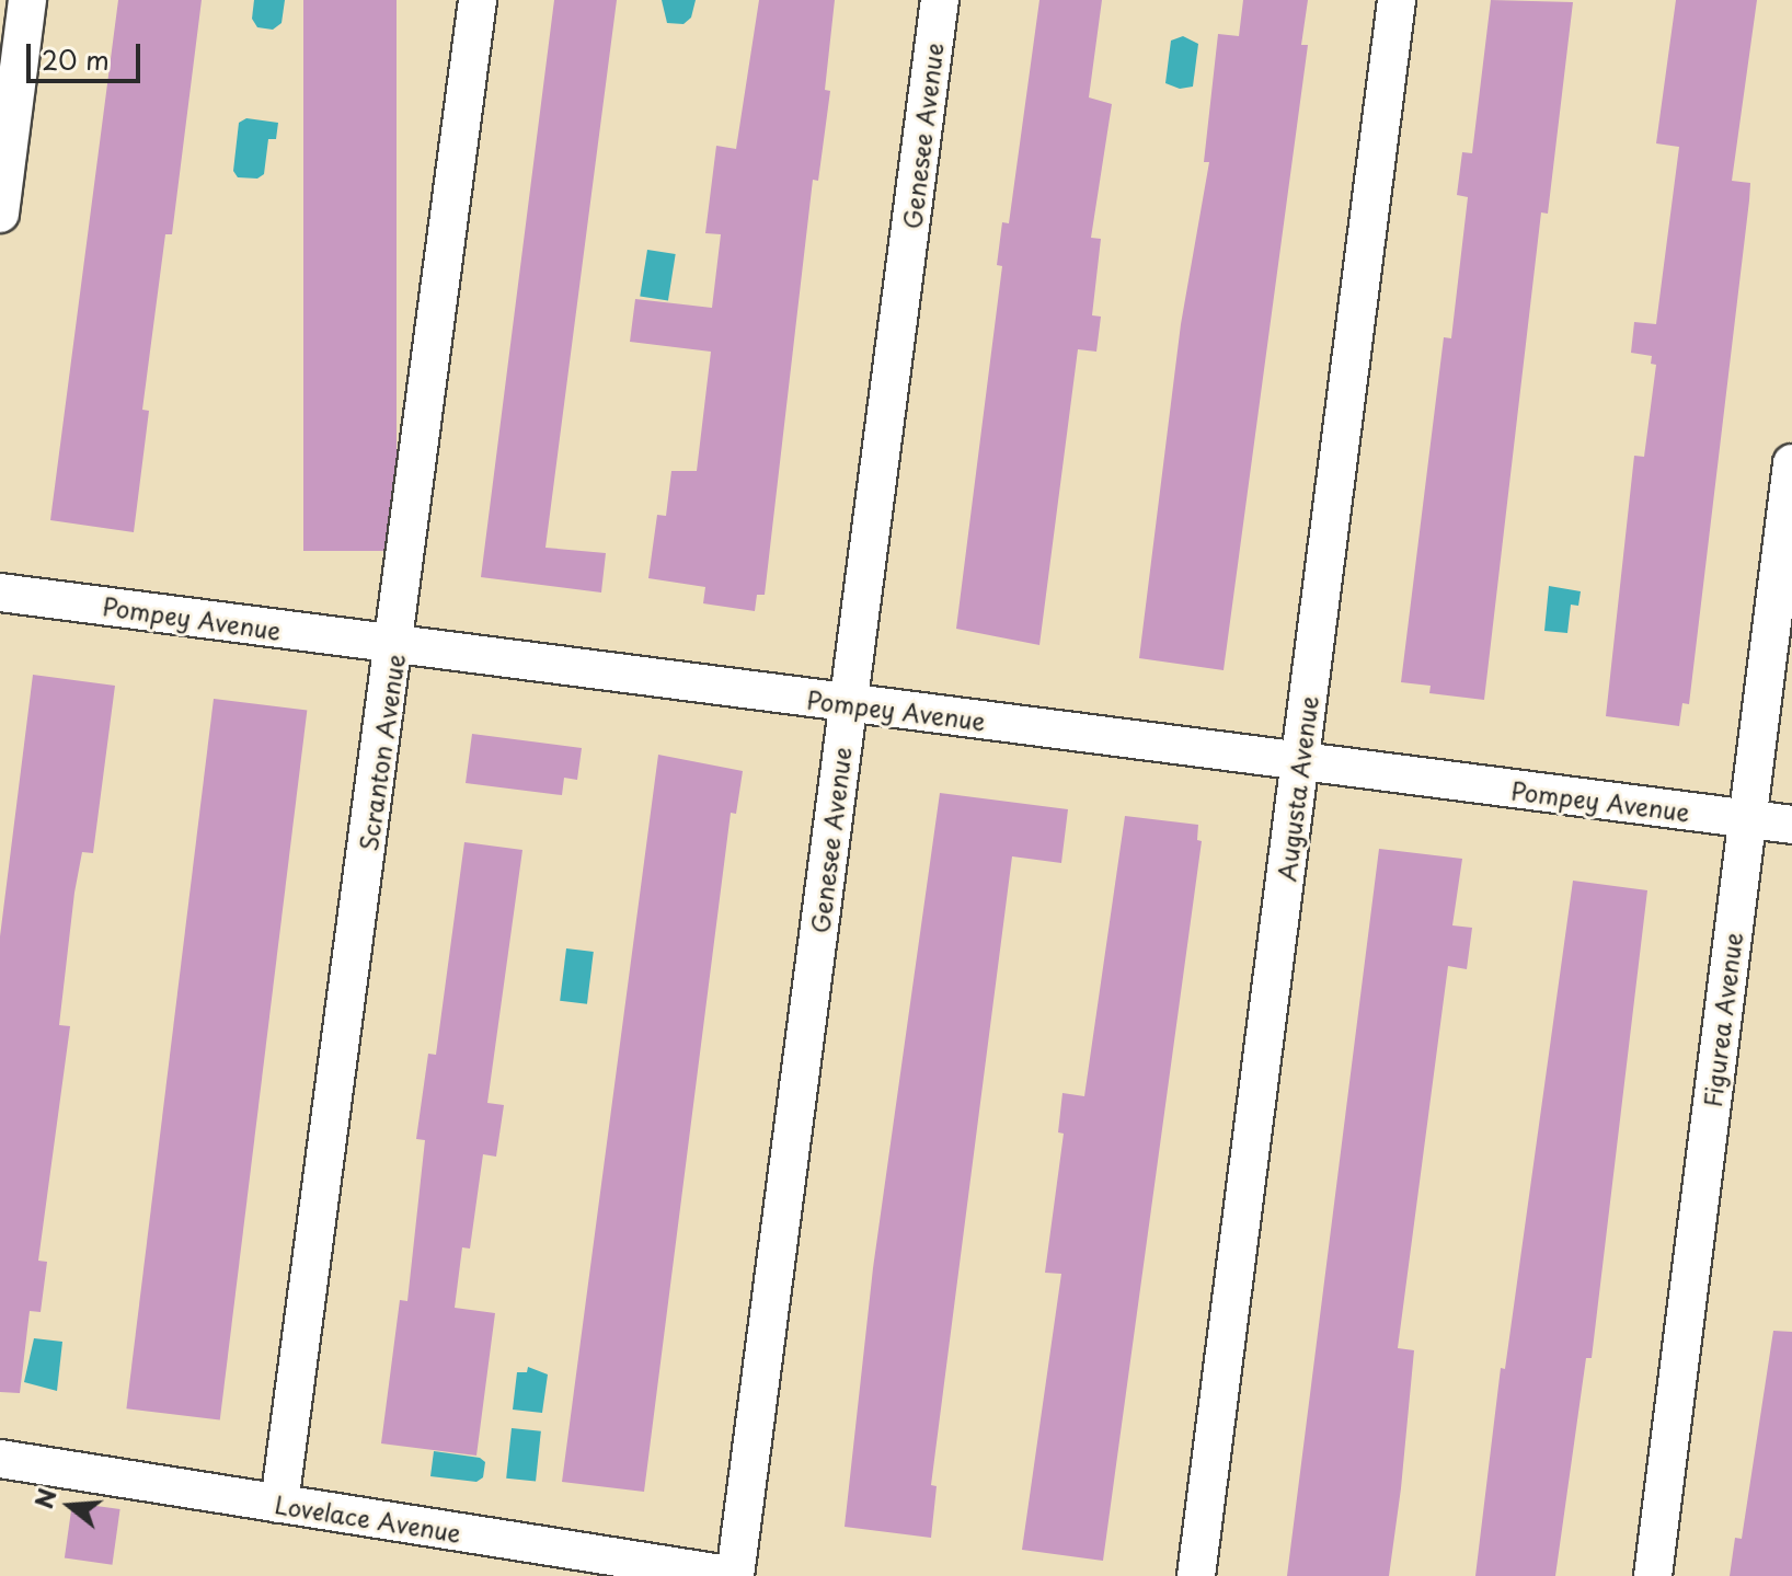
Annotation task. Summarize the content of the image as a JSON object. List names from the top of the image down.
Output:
{
  "streets": {
    "street": [
      "Genesee Avenue",
      "Pompey Avenue",
      "Scranton Avenue",
      "Augusta Avenue",
      "Figurea Avenue",
      "Lovelace Avenue"
    ]
  },
  "crossings": [
    ["Genesee Avenue", "Pompey Avenue"],
    ["Genesee Avenue", "Lovelace Avenue"],
    ["Pompey Avenue", "Scranton Avenue"],
    ["Pompey Avenue", "Augusta Avenue"],
    ["Pompey Avenue", "Figurea Avenue"],
    ["Scranton Avenue", "Lovelace Avenue"]
  ],
  "scale_bar": "20 m",
  "north": "left"
}
